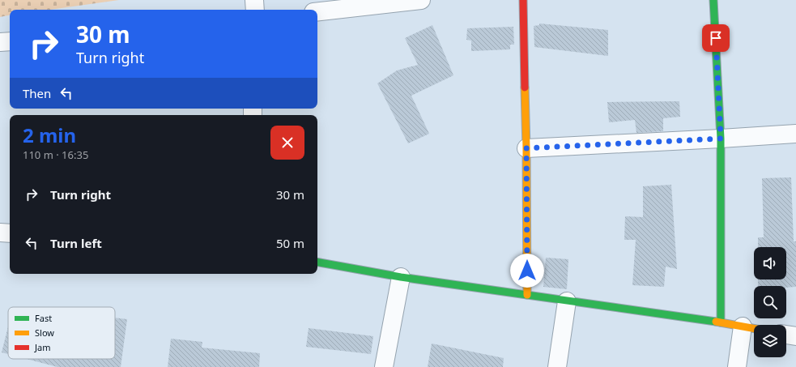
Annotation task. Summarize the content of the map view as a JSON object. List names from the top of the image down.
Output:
{
  "legend": ["Fast", "Slow", "Jam"],
  "page": {
    "turn": ["30 m", "Turn right"],
    "then": "Then",
    "heading": ["2 min", "110 m · 16:35"],
    "list": [
      {
        "name": "Turn right",
        "value": "30 m"
      },
      {
        "name": "Turn left",
        "value": "50 m"
      }
    ]
  }
}
